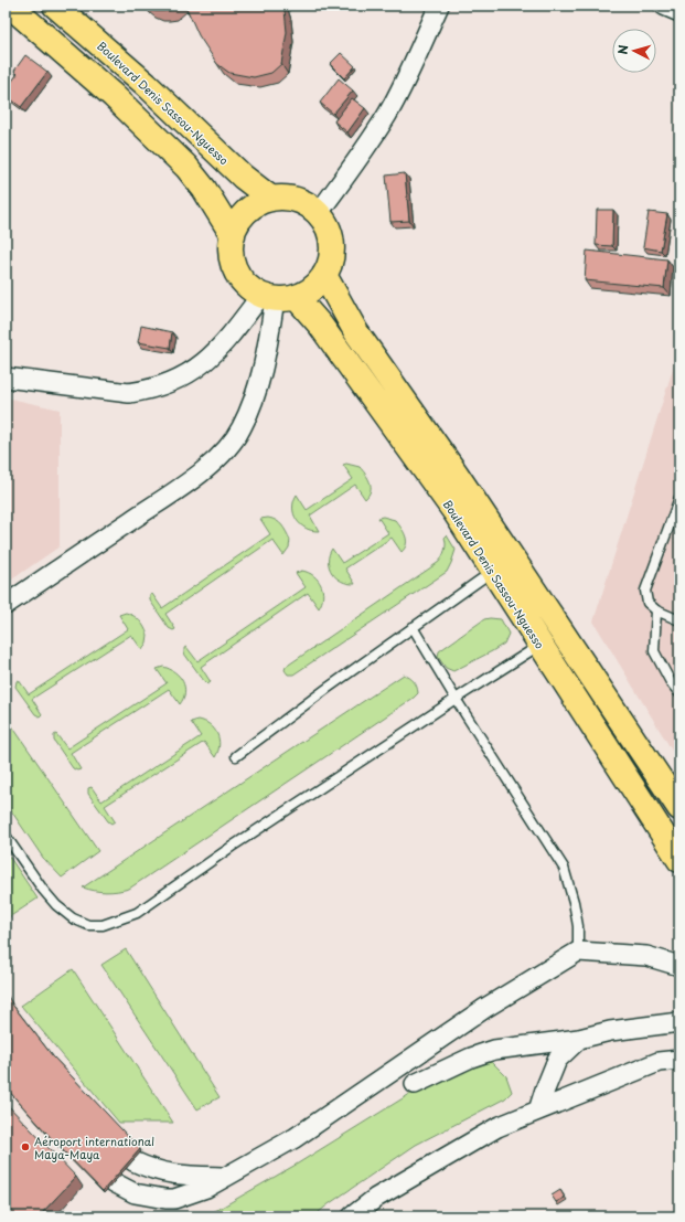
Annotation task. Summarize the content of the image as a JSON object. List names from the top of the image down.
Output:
{
  "streets": {
    "main road": ["Boulevard Denis Sassou-Nguesso"]
  },
  "places": ["Aéroport international Maya-Maya"],
  "north": "left"
}
